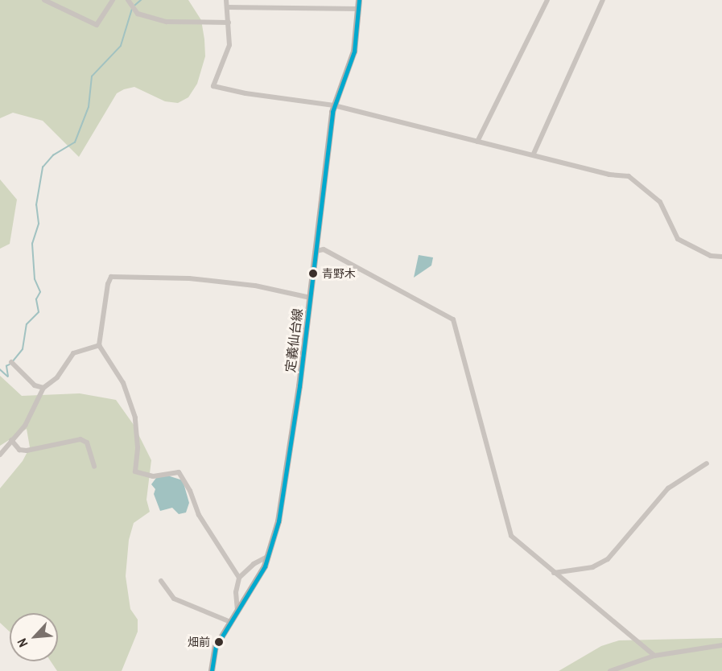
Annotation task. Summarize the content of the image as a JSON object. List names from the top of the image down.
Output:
{
  "streets": {
    "main road": ["定義仙台線"]
  },
  "places": ["青野木", "畑前"],
  "north": "bottom left"
}
